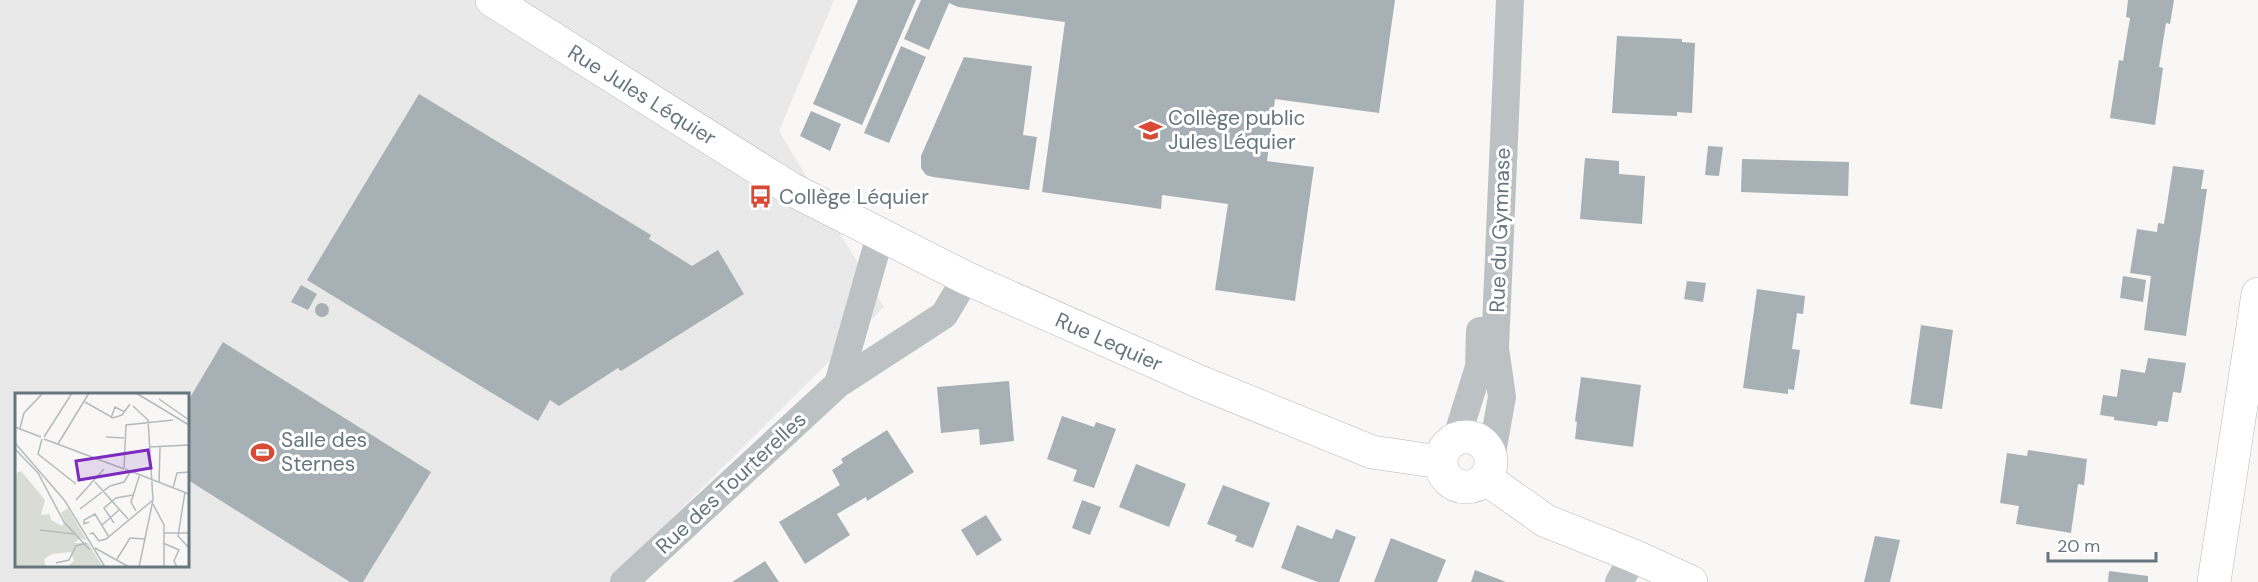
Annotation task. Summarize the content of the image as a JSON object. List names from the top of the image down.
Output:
{
  "streets": {
    "street": [
      "Rue Jules Léquier",
      "Rue du Gymnase",
      "Rue Lequier",
      "Rue des Tourterelles"
    ]
  },
  "crossings": [
    ["Rue Jules Léquier", "Rue Lequier"],
    ["Rue du Gymnase", "Rue Lequier"],
    ["Rue Lequier", "Rue des Tourterelles"]
  ],
  "places": {
    "school or university": ["Collège public Jules Léquier"],
    "bus stop": ["Collège Léquier"],
    "sports": ["Salle des Sternes"]
  },
  "scale_bar": "20 m"
}
